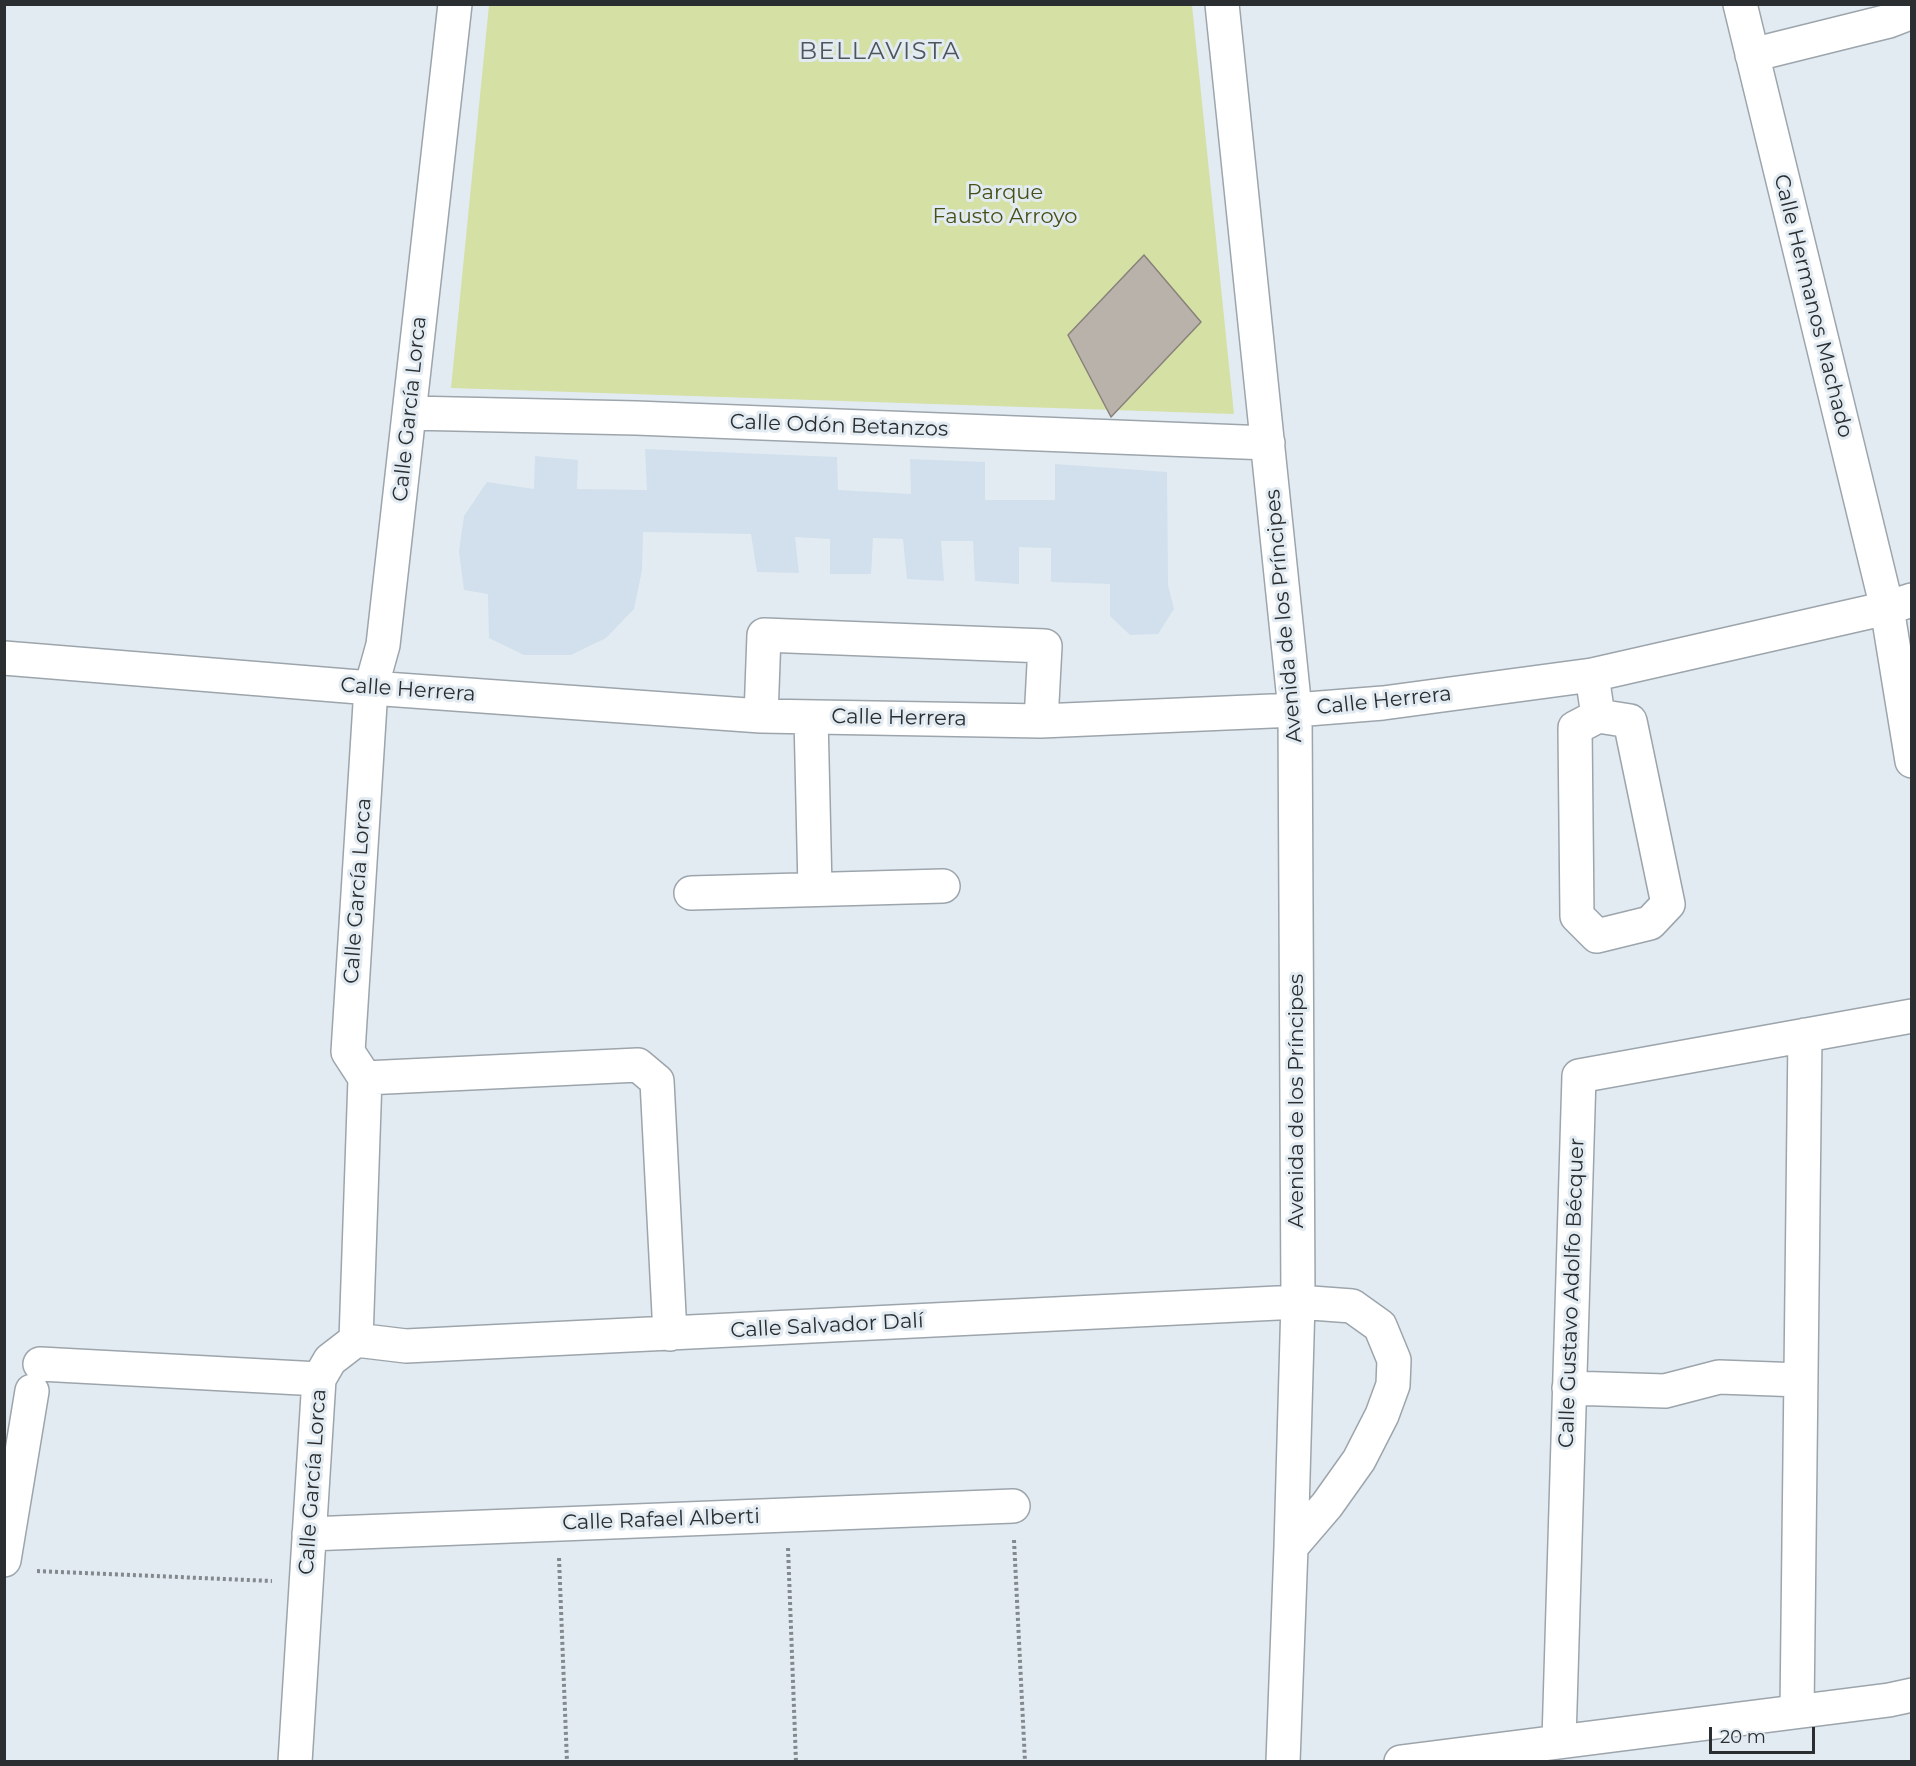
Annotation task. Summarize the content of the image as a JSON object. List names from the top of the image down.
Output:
{
  "streets": {
    "street": [
      "Calle Hermanos Machado",
      "Calle García Lorca",
      "Calle Odón Betanzos",
      "Avenida de los Príncipes",
      "Calle Herrera",
      "Calle Gustavo Adolfo Bécquer",
      "Calle Salvador Dalí",
      "Calle Rafael Alberti"
    ]
  },
  "crossings": [
    ["Calle Hermanos Machado", "Calle Herrera"],
    ["Calle García Lorca", "Calle Odón Betanzos"],
    ["Calle García Lorca", "Calle Herrera"],
    ["Calle García Lorca", "Calle Salvador Dalí"],
    ["Calle García Lorca", "Calle Rafael Alberti"],
    ["Calle Odón Betanzos", "Avenida de los Príncipes"],
    ["Avenida de los Príncipes", "Calle Herrera"],
    ["Avenida de los Príncipes", "Calle Salvador Dalí"]
  ],
  "districts": ["BELLAVISTA"],
  "parks": ["Parque Fausto Arroyo"],
  "scale_bar": "20 m"
}
